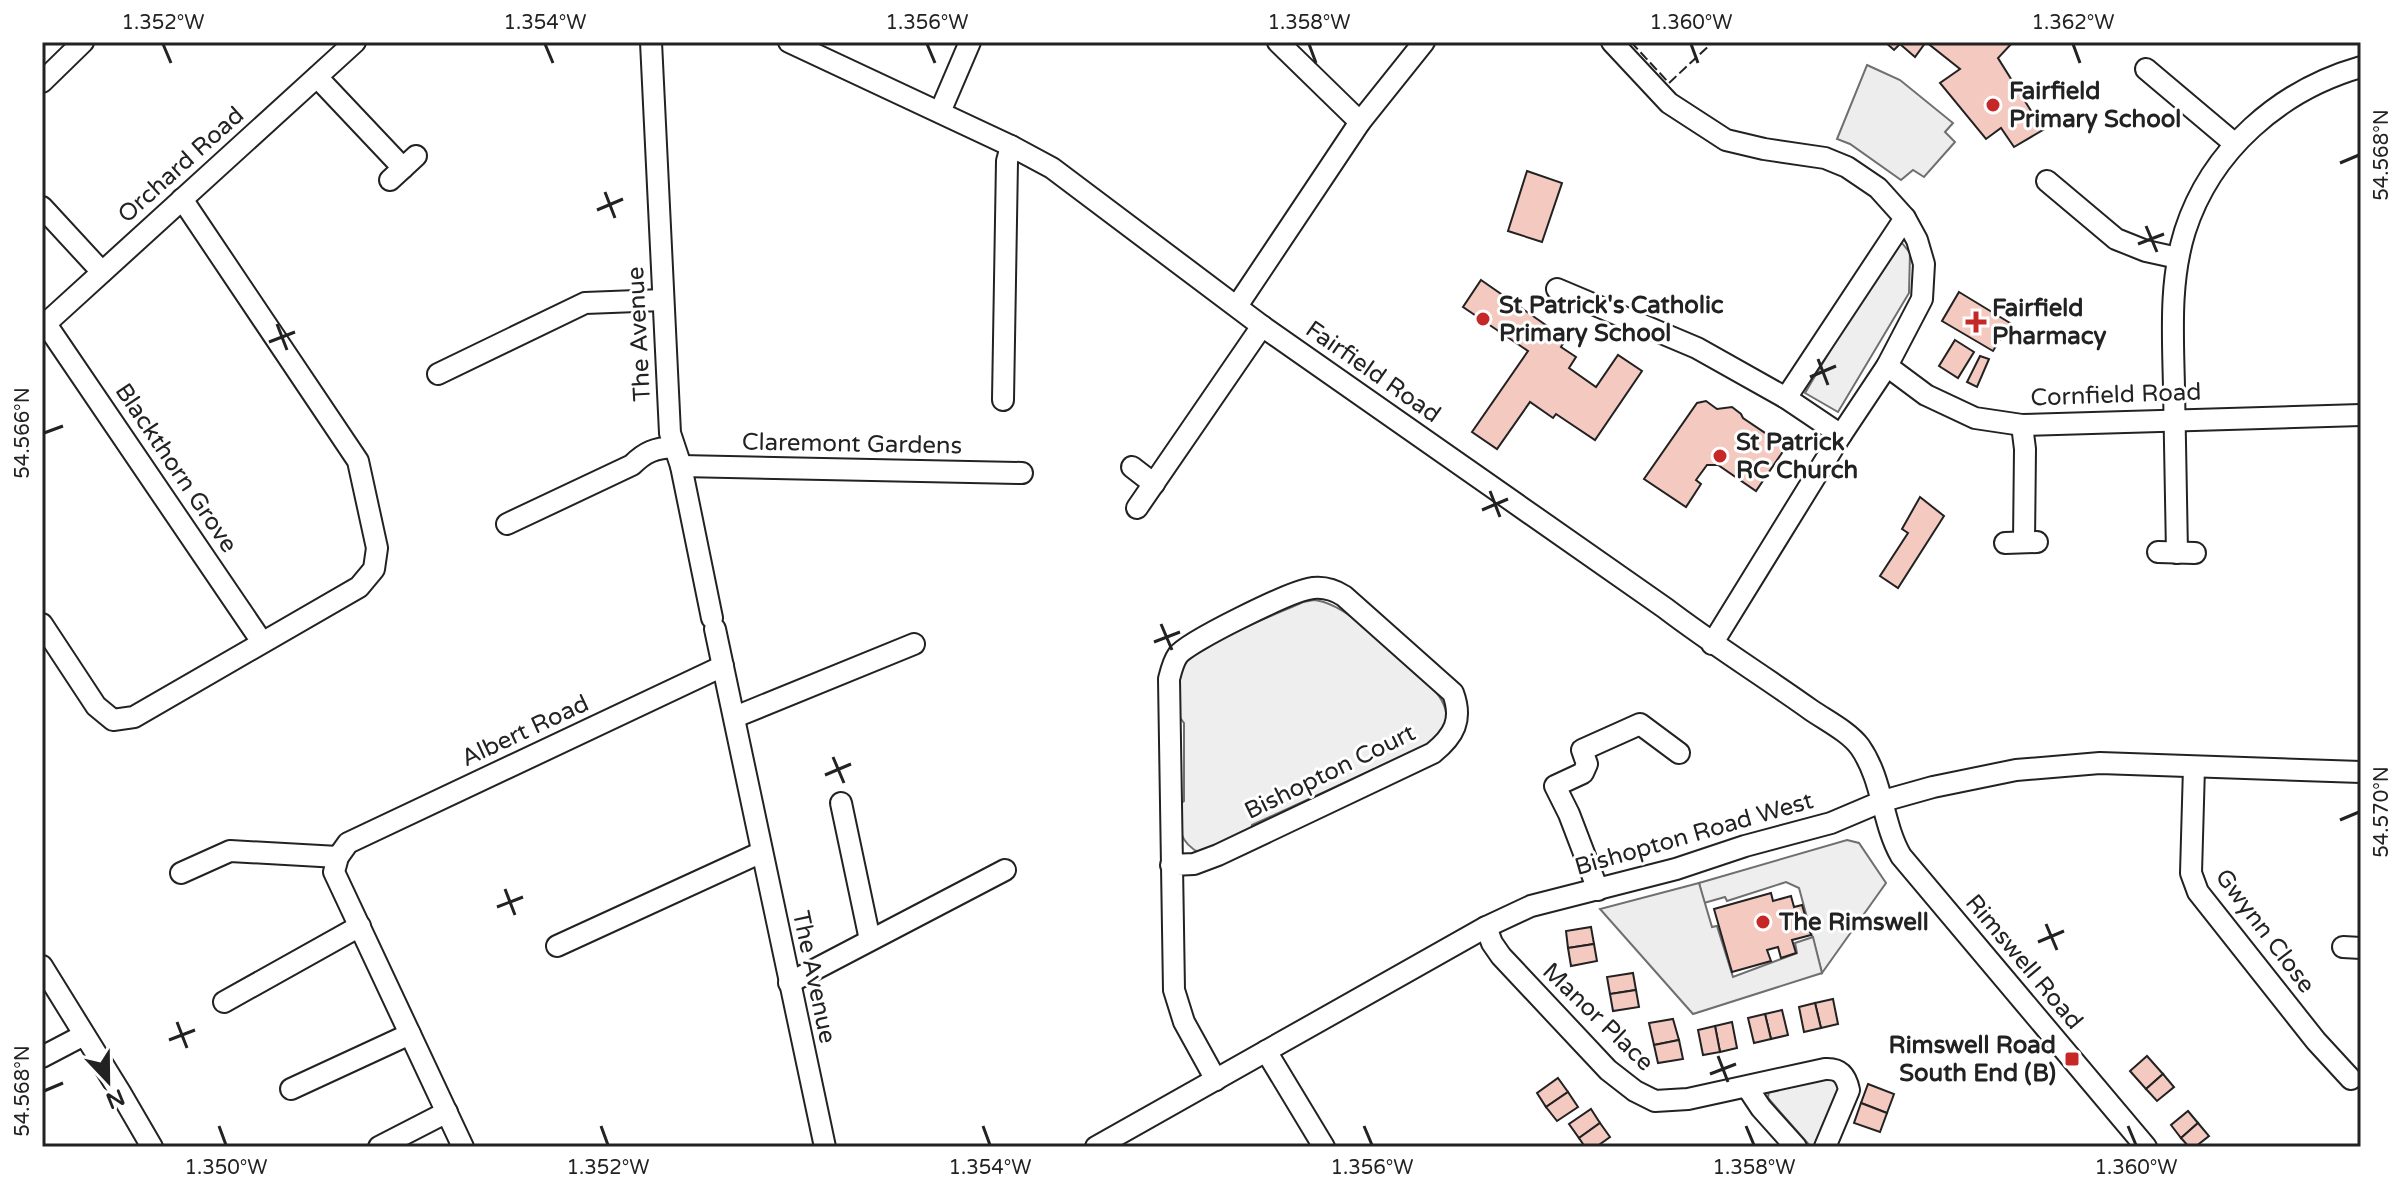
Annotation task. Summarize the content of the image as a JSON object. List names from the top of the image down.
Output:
{
  "streets": {
    "street": [
      "Orchard Road",
      "The Avenue",
      "Fairfield Road",
      "Cornfield Road",
      "Claremont Gardens",
      "Blackthorn Grove",
      "Albert Road",
      "Bishopton Court",
      "Bishopton Road West",
      "Gwynn Close",
      "Rimswell Road",
      "Manor Place"
    ]
  },
  "crossings": [
    ["Orchard Road", "Blackthorn Grove"],
    ["The Avenue", "Claremont Gardens"],
    ["The Avenue", "Albert Road"],
    ["Fairfield Road", "Bishopton Road West"],
    ["Fairfield Road", "Rimswell Road"],
    ["Bishopton Court", "Bishopton Road West"],
    ["Bishopton Road West", "Gwynn Close"],
    ["Bishopton Road West", "Rimswell Road"],
    ["Bishopton Road West", "Manor Place"]
  ],
  "places": {
    "other": [
      "Fairfield Primary School",
      "St Patrick's Catholic Primary School",
      "St Patrick RC Church",
      "The Rimswell"
    ],
    "health": ["Fairfield Pharmacy"],
    "transit": ["Rimswell Road South End (B)"]
  },
  "north": "bottom",
  "coordinates": [
    "1.352°W",
    "1.354°W",
    "1.356°W",
    "1.358°W",
    "1.360°W",
    "1.362°W",
    "54.568°N",
    "54.566°N",
    "54.570°N",
    "1.350°W"
  ]
}
